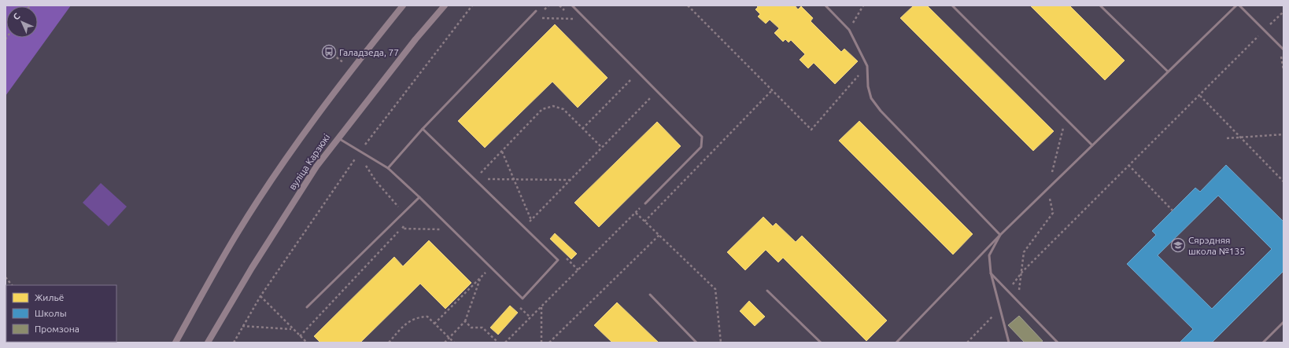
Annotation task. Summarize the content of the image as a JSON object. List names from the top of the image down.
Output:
{
  "streets": {
    "street": ["вуліца Карзюкі"]
  },
  "places": {
    "bus stop": ["Галадзеда, 77"],
    "school or university": ["Сярэдняя школа №135"]
  },
  "legend": ["Жильё", "Школы", "Промзона"],
  "north": "top left"
}
